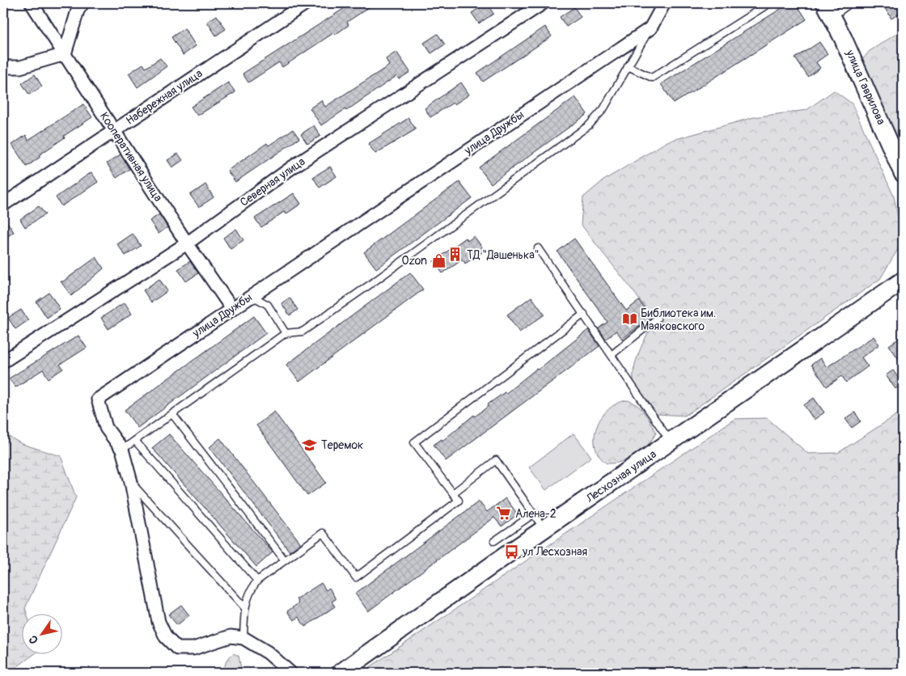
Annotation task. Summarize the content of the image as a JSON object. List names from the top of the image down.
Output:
{
  "streets": {
    "street": [
      "улица Гаврилова",
      "Набережная улица",
      "улица Дружбы",
      "Кооперативная улица",
      "Северная улица",
      "Лесхозная улица"
    ]
  },
  "crossings": [
    ["Набережная улица", "Кооперативная улица"],
    ["улица Дружбы", "Кооперативная улица"],
    ["Кооперативная улица", "Северная улица"]
  ],
  "places": {
    "building": ["ТД \"Дашенька\""],
    "shop": ["Ozon"],
    "library": ["Библиотека им. Маяковского"],
    "school or university": ["Теремок"],
    "supermarket": ["Алена-2"],
    "bus stop": ["ул Лесхозная"]
  },
  "north": "bottom left"
}
